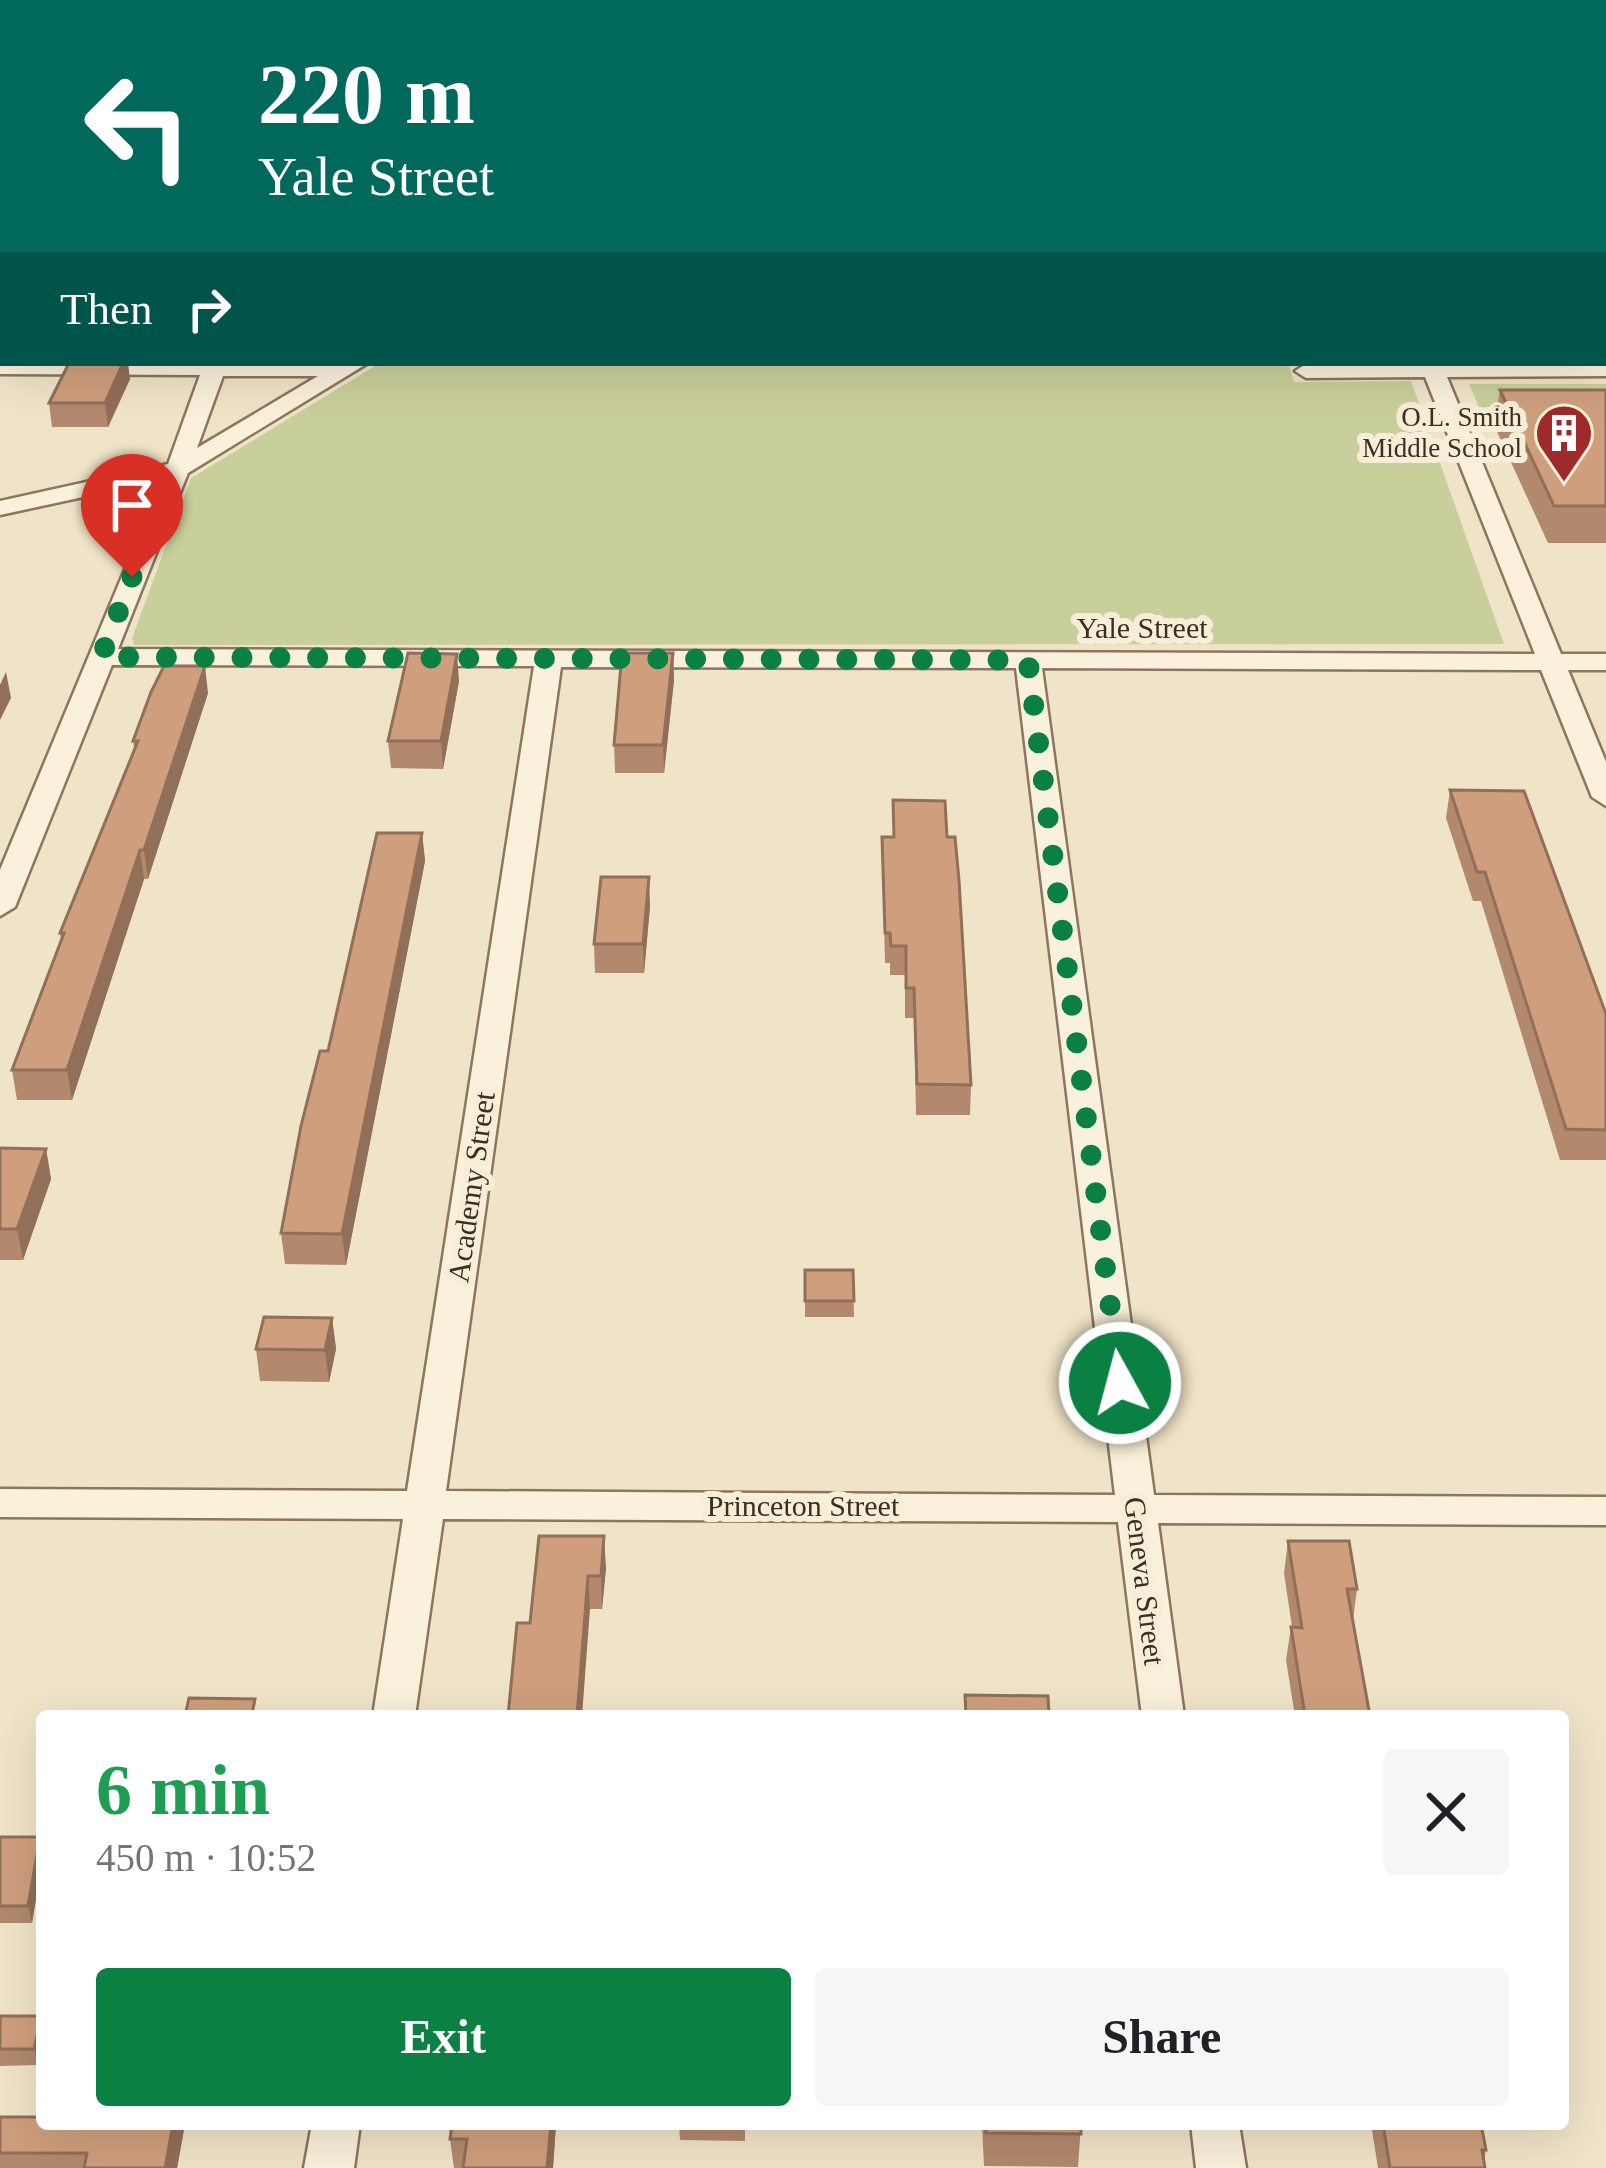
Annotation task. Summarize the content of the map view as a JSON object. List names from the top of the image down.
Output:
{
  "streets": {
    "street": [
      "Yale Street",
      "Academy Street",
      "Princeton Street",
      "Geneva Street"
    ]
  },
  "crossings": [
    ["Yale Street", "Academy Street"],
    ["Yale Street", "Geneva Street"],
    ["Academy Street", "Princeton Street"],
    ["Princeton Street", "Geneva Street"]
  ],
  "places": {
    "building": ["O.L. Smith Middle School"]
  },
  "page": {
    "turn": ["220 m", "Yale Street"],
    "then": "Then",
    "heading": ["6 min", "450 m · 10:52"],
    "buttons": ["Exit", "Share"]
  }
}
